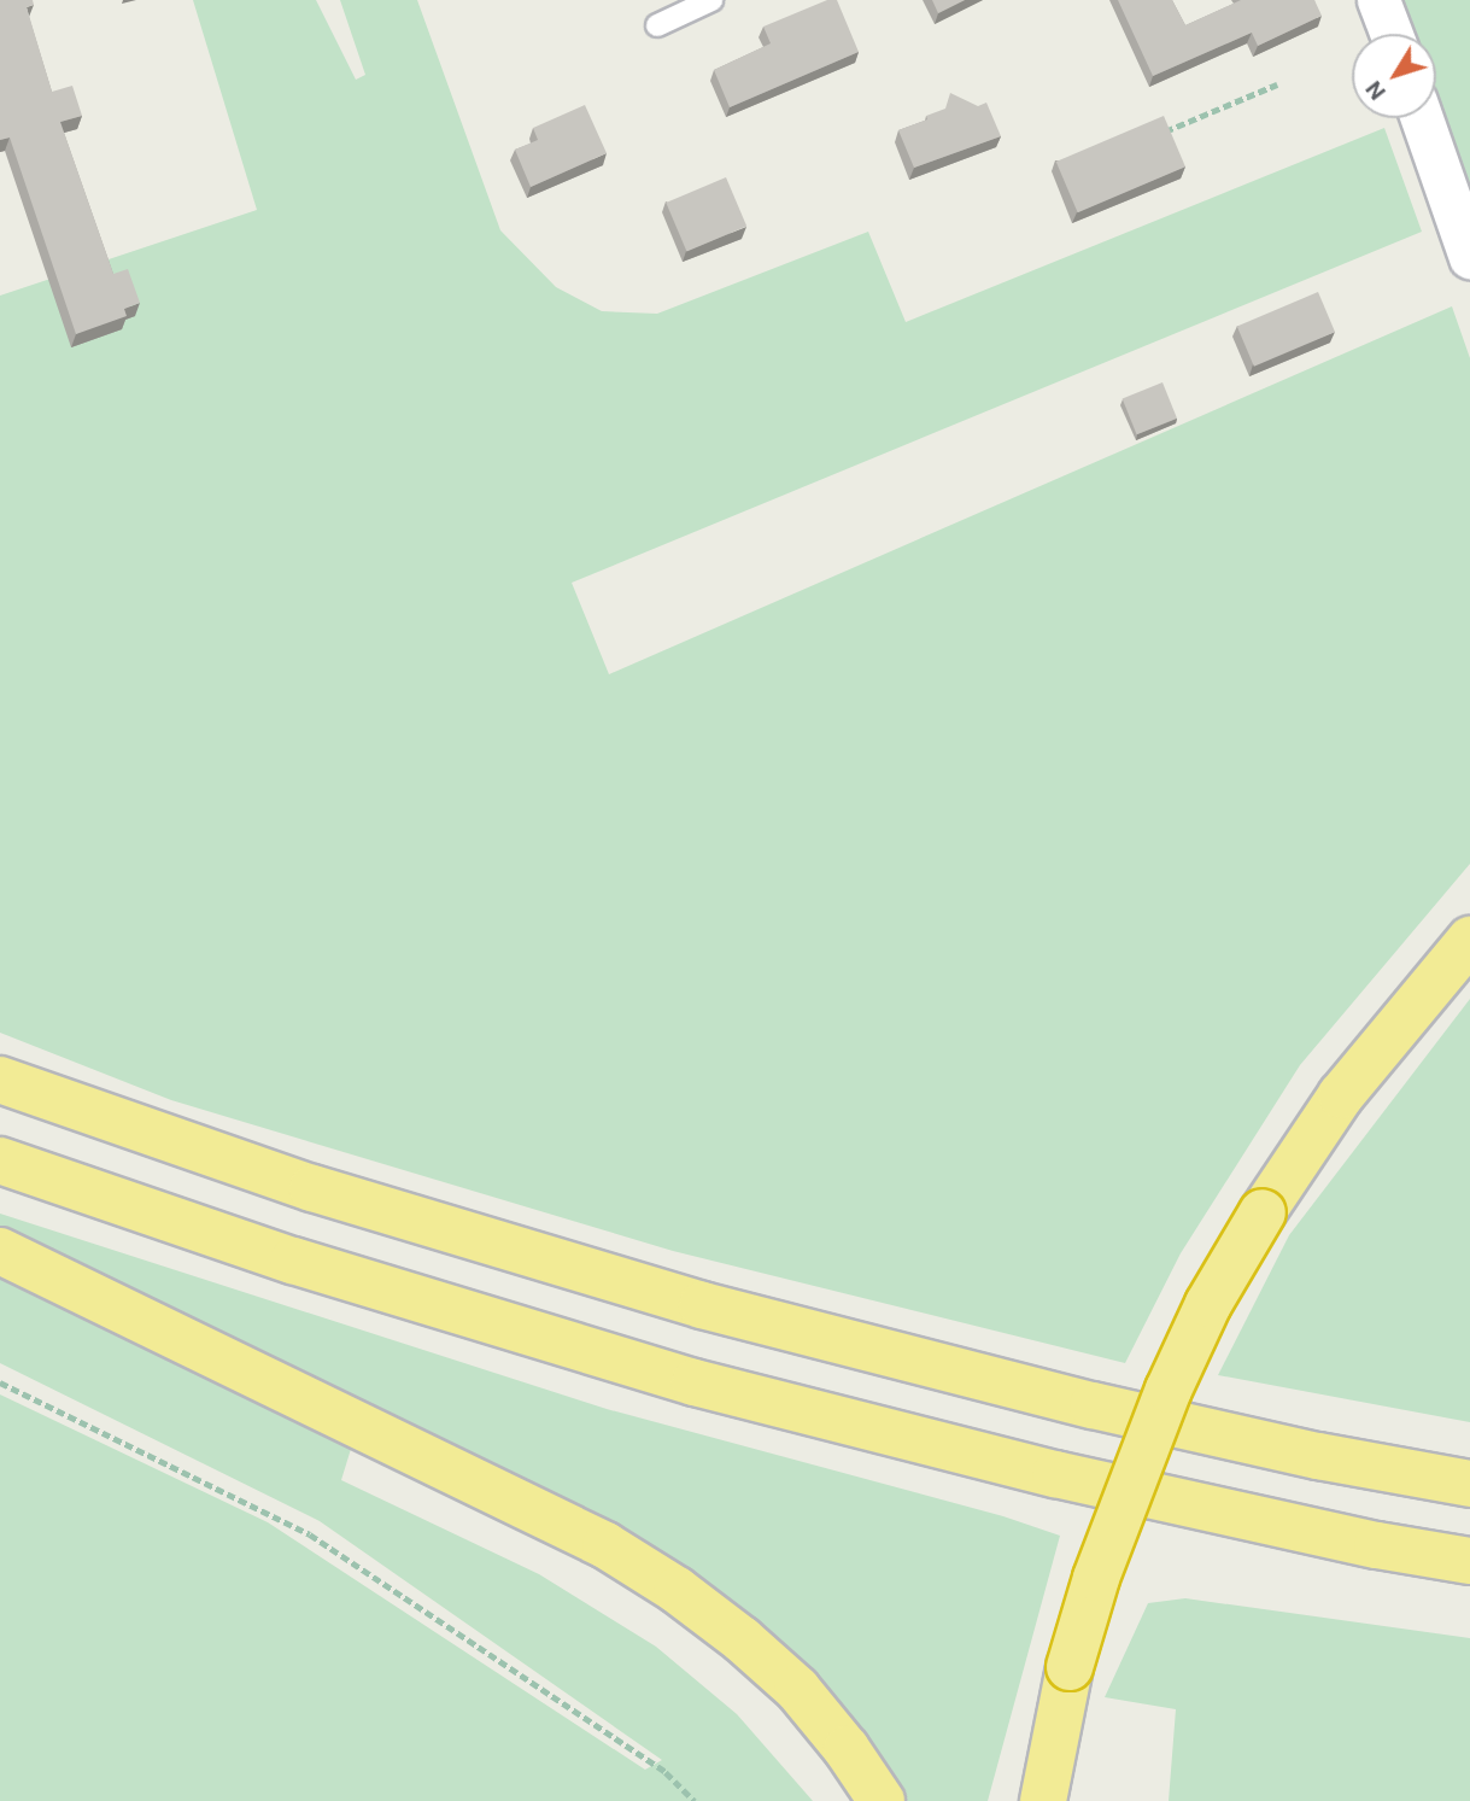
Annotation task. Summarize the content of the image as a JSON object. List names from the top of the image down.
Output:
{
  "north": "bottom left"
}
